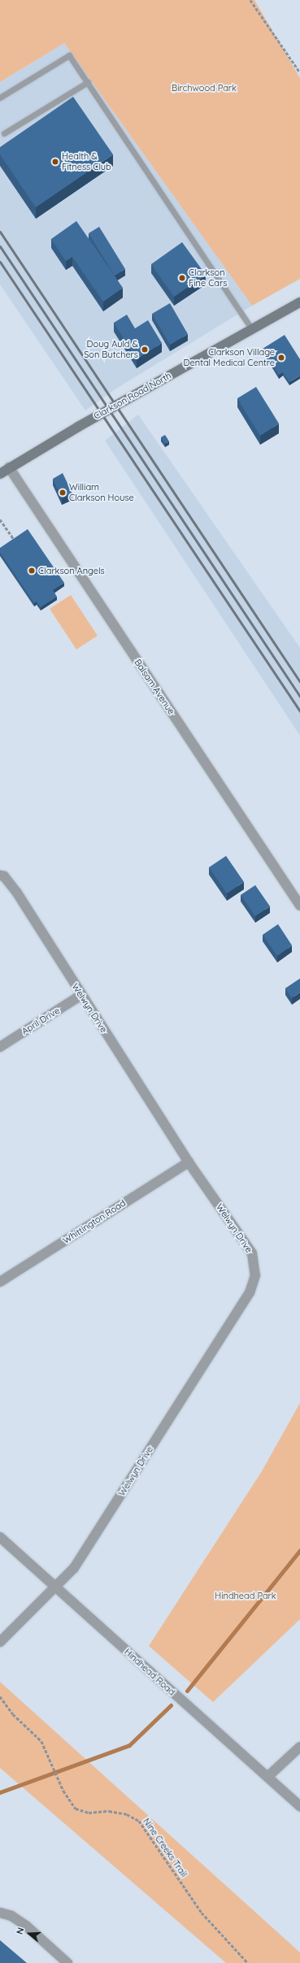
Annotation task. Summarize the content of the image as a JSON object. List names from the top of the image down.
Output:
{
  "streets": {
    "street": [
      "Clarkson Road North",
      "Balsam Avenue",
      "Welwyn Drive",
      "April Drive",
      "Whittington Road",
      "Hindhead Road"
    ],
    "path": ["Nine Creeks Trail"]
  },
  "crossings": [
    ["Clarkson Road North", "Balsam Avenue"],
    ["Welwyn Drive", "April Drive"],
    ["Welwyn Drive", "Whittington Road"],
    ["Welwyn Drive", "Hindhead Road"]
  ],
  "parks": ["Birchwood Park", "Hindhead Park"],
  "places": [
    "Health & Fitness Club",
    "Clarkson Fine Cars",
    "Doug Auld & Son Butchers",
    "Clarkson Village Dental Medical Centre",
    "William Clarkson House",
    "Clarkson Angels"
  ],
  "north": "left"
}
